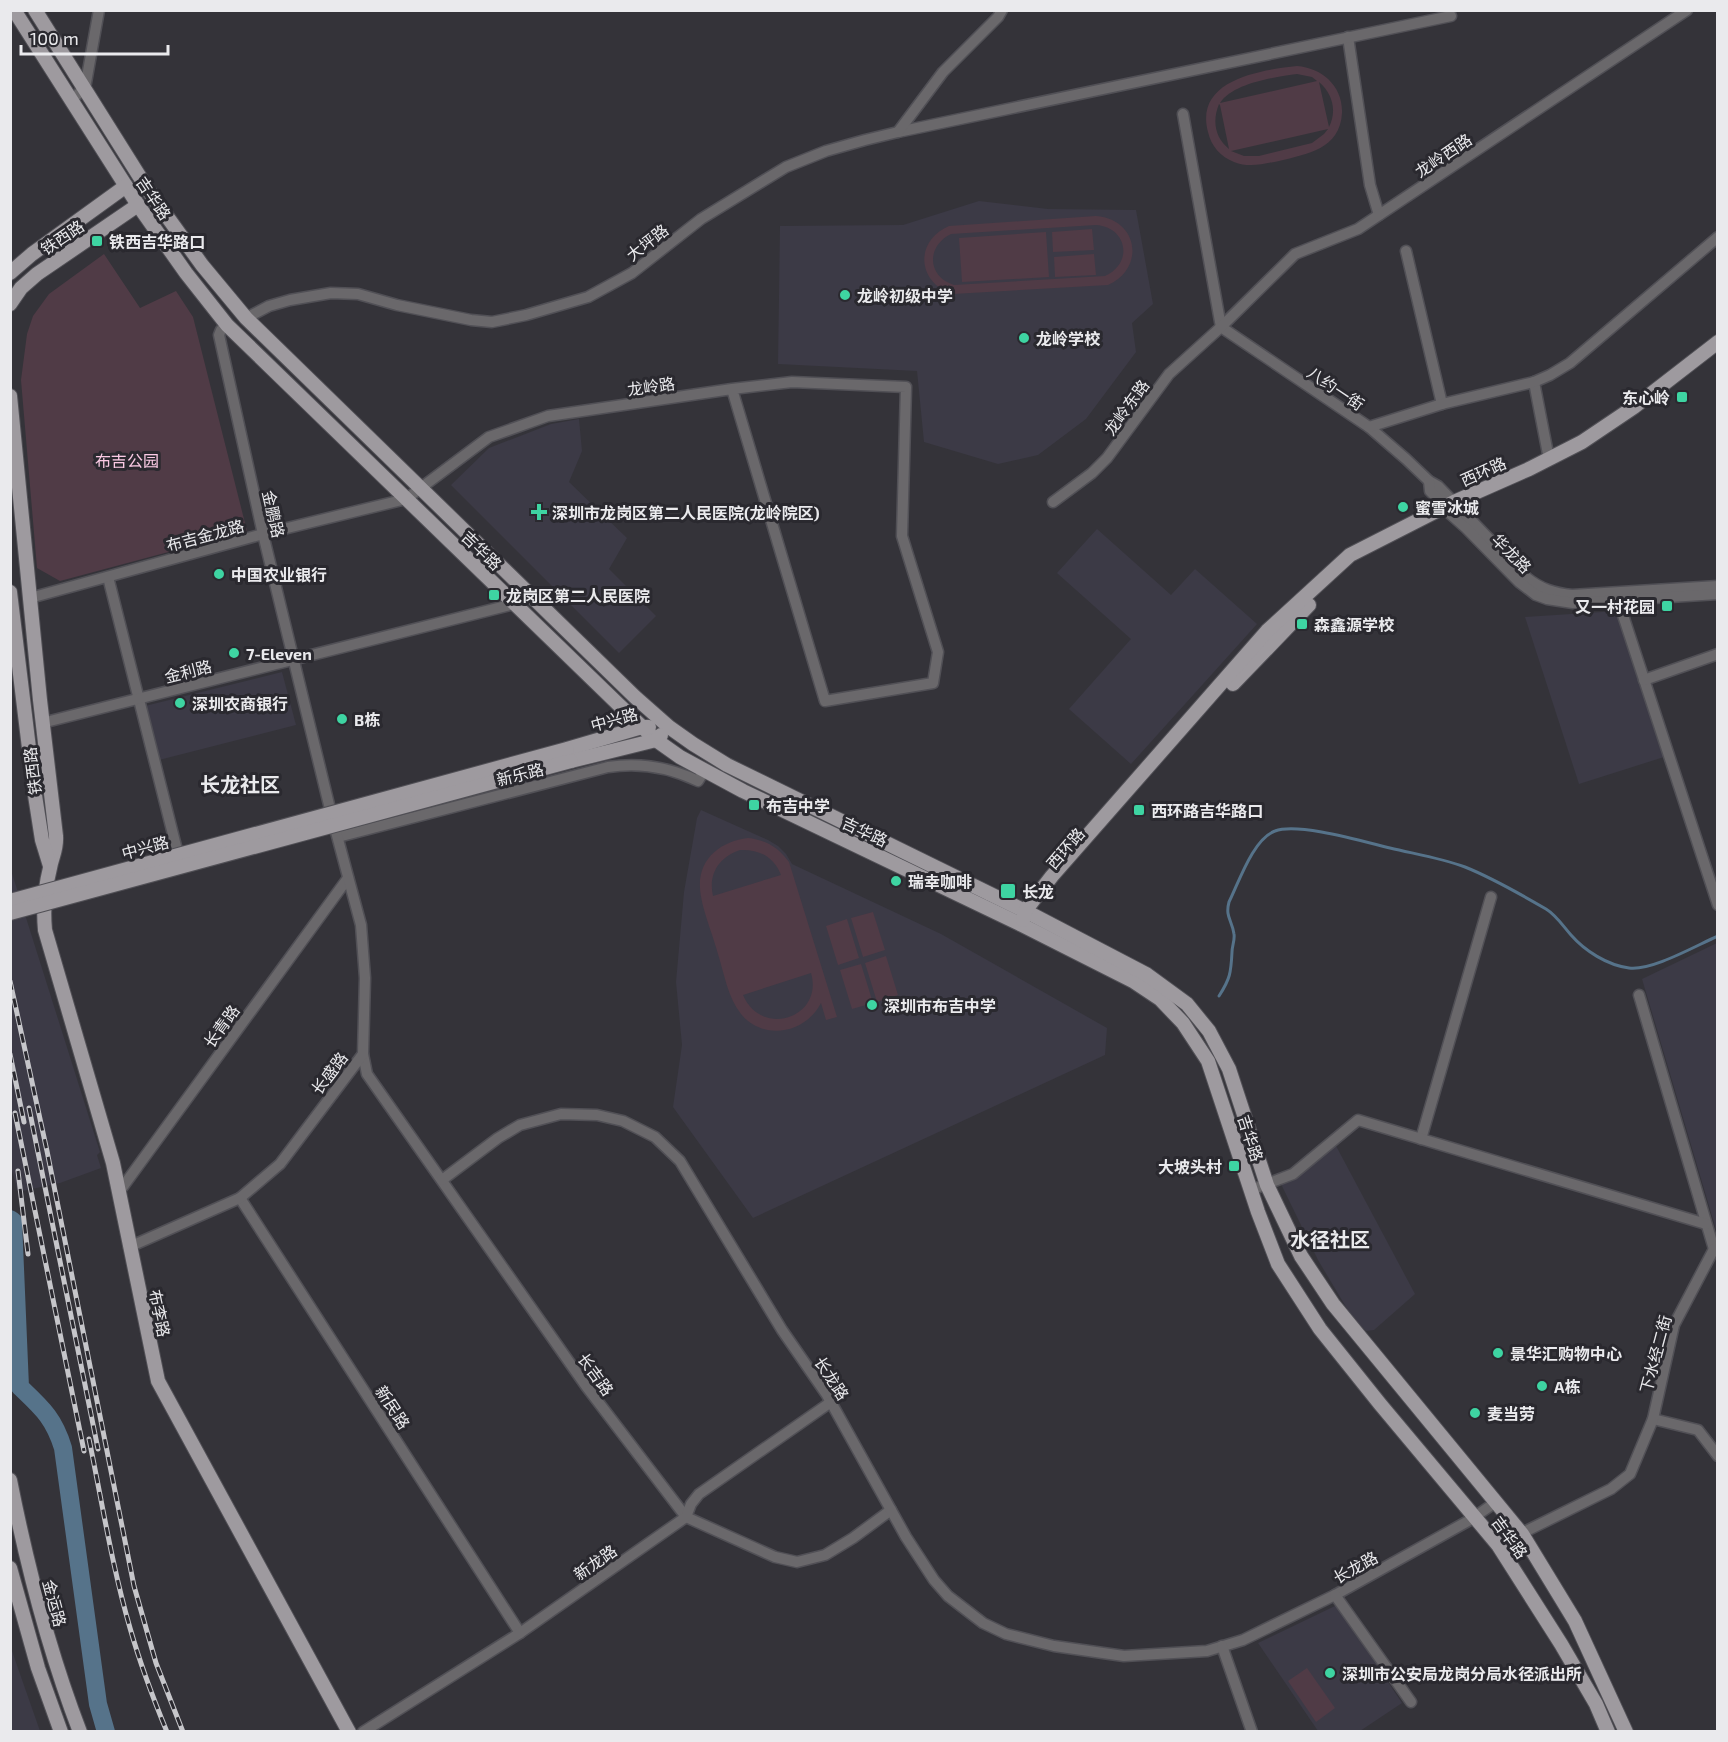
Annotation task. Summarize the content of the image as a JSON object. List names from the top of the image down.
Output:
{
  "streets": {
    "main road": [
      "吉华路",
      "铁西路",
      "西环路",
      "中兴路",
      "布李路",
      "金运路"
    ],
    "street": [
      "龙岭西路",
      "大坪路",
      "龙岭路",
      "八约一街",
      "龙岭东路",
      "金鹏路",
      "布吉金龙路",
      "华龙路",
      "金利路",
      "新乐路",
      "长青路",
      "长盛路",
      "下水经二街",
      "长吉路",
      "长龙路",
      "新民路",
      "新龙路"
    ]
  },
  "crossings": [
    ["龙岭西路", "八约一街"],
    ["龙岭西路", "龙岭东路"],
    ["吉华路", "铁西路"],
    ["吉华路", "大坪路"],
    ["吉华路", "龙岭路"],
    ["吉华路", "西环路"],
    ["吉华路", "金鹏路"],
    ["吉华路", "布吉金龙路"],
    ["吉华路", "金利路"],
    ["吉华路", "中兴路"],
    ["吉华路", "新乐路"],
    ["吉华路", "下水经二街"],
    ["吉华路", "长龙路"],
    ["铁西路", "布吉金龙路"],
    ["铁西路", "金利路"],
    ["铁西路", "布李路"],
    ["龙岭路", "布吉金龙路"],
    ["八约一街", "龙岭东路"],
    ["八约一街", "华龙路"],
    ["西环路", "华龙路"],
    ["金鹏路", "布吉金龙路"],
    ["金鹏路", "金利路"],
    ["金鹏路", "长盛路"],
    ["新乐路", "长盛路"],
    ["长青路", "长盛路"],
    ["长青路", "布李路"],
    ["长盛路", "布李路"],
    ["长盛路", "长吉路"],
    ["长盛路", "新民路"],
    ["长吉路", "长龙路"],
    ["长吉路", "新龙路"],
    ["长龙路", "新龙路"],
    ["新民路", "新龙路"]
  ],
  "districts": ["长龙社区", "水径社区"],
  "parks": ["布吉公园"],
  "places": {
    "transit": [
      "铁西吉华路口",
      "东心岭",
      "龙岗区第二人民医院",
      "又一村花园",
      "森鑫源学校",
      "布吉中学",
      "西环路吉华路口",
      "长龙",
      "大坡头村"
    ],
    "other": [
      "龙岭初级中学",
      "龙岭学校",
      "蜜雪冰城",
      "中国农业银行",
      "7-Eleven",
      "深圳农商银行",
      "B栋",
      "瑞幸咖啡",
      "深圳市布吉中学",
      "景华汇购物中心",
      "A栋",
      "麦当劳",
      "深圳市公安局龙岗分局水径派出所"
    ],
    "health": ["深圳市龙岗区第二人民医院(龙岭院区)"]
  },
  "scale_bar": "100 m"
}
